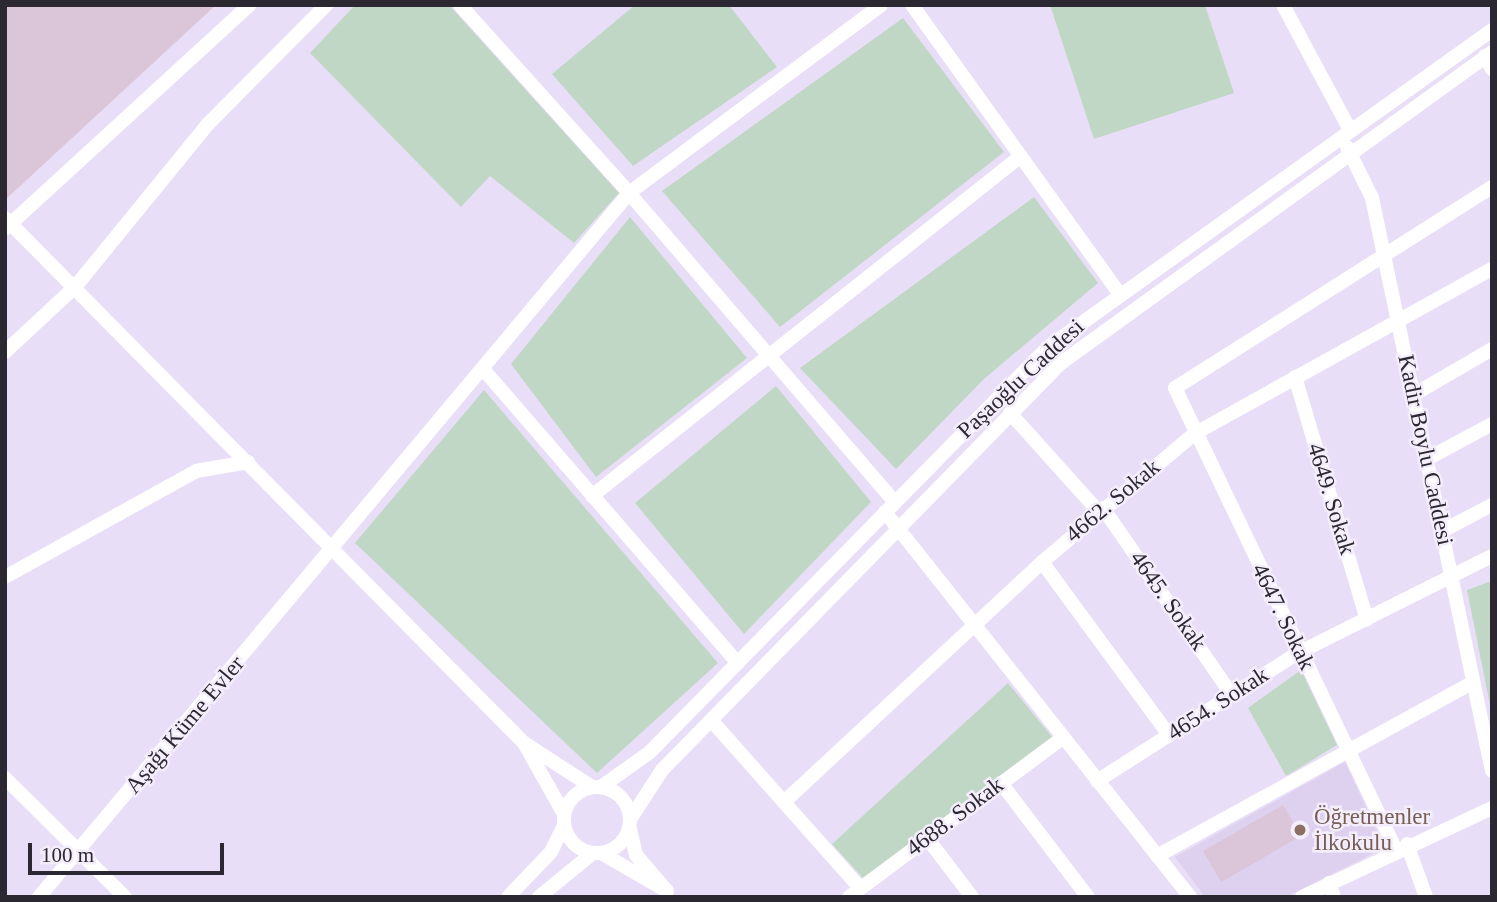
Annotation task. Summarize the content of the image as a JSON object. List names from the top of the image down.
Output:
{
  "streets": {
    "street": [
      "Paşaoğlu Caddesi",
      "Kadir Boylu Caddesi",
      "4649. Sokak",
      "4662. Sokak",
      "4645. Sokak",
      "4647. Sokak",
      "4654. Sokak",
      "Aşağı Küme Evler",
      "4688. Sokak"
    ]
  },
  "crossings": [
    ["Paşaoğlu Caddesi", "Kadir Boylu Caddesi"],
    ["Paşaoğlu Caddesi", "4645. Sokak"],
    ["Kadir Boylu Caddesi", "4662. Sokak"],
    ["Kadir Boylu Caddesi", "4647. Sokak"],
    ["Kadir Boylu Caddesi", "4654. Sokak"],
    ["4649. Sokak", "4662. Sokak"],
    ["4649. Sokak", "4654. Sokak"],
    ["4662. Sokak", "4645. Sokak"],
    ["4662. Sokak", "4647. Sokak"],
    ["4645. Sokak", "4654. Sokak"],
    ["4647. Sokak", "4654. Sokak"]
  ],
  "places": ["Öğretmenler İlkokulu"],
  "scale_bar": "100 m"
}
